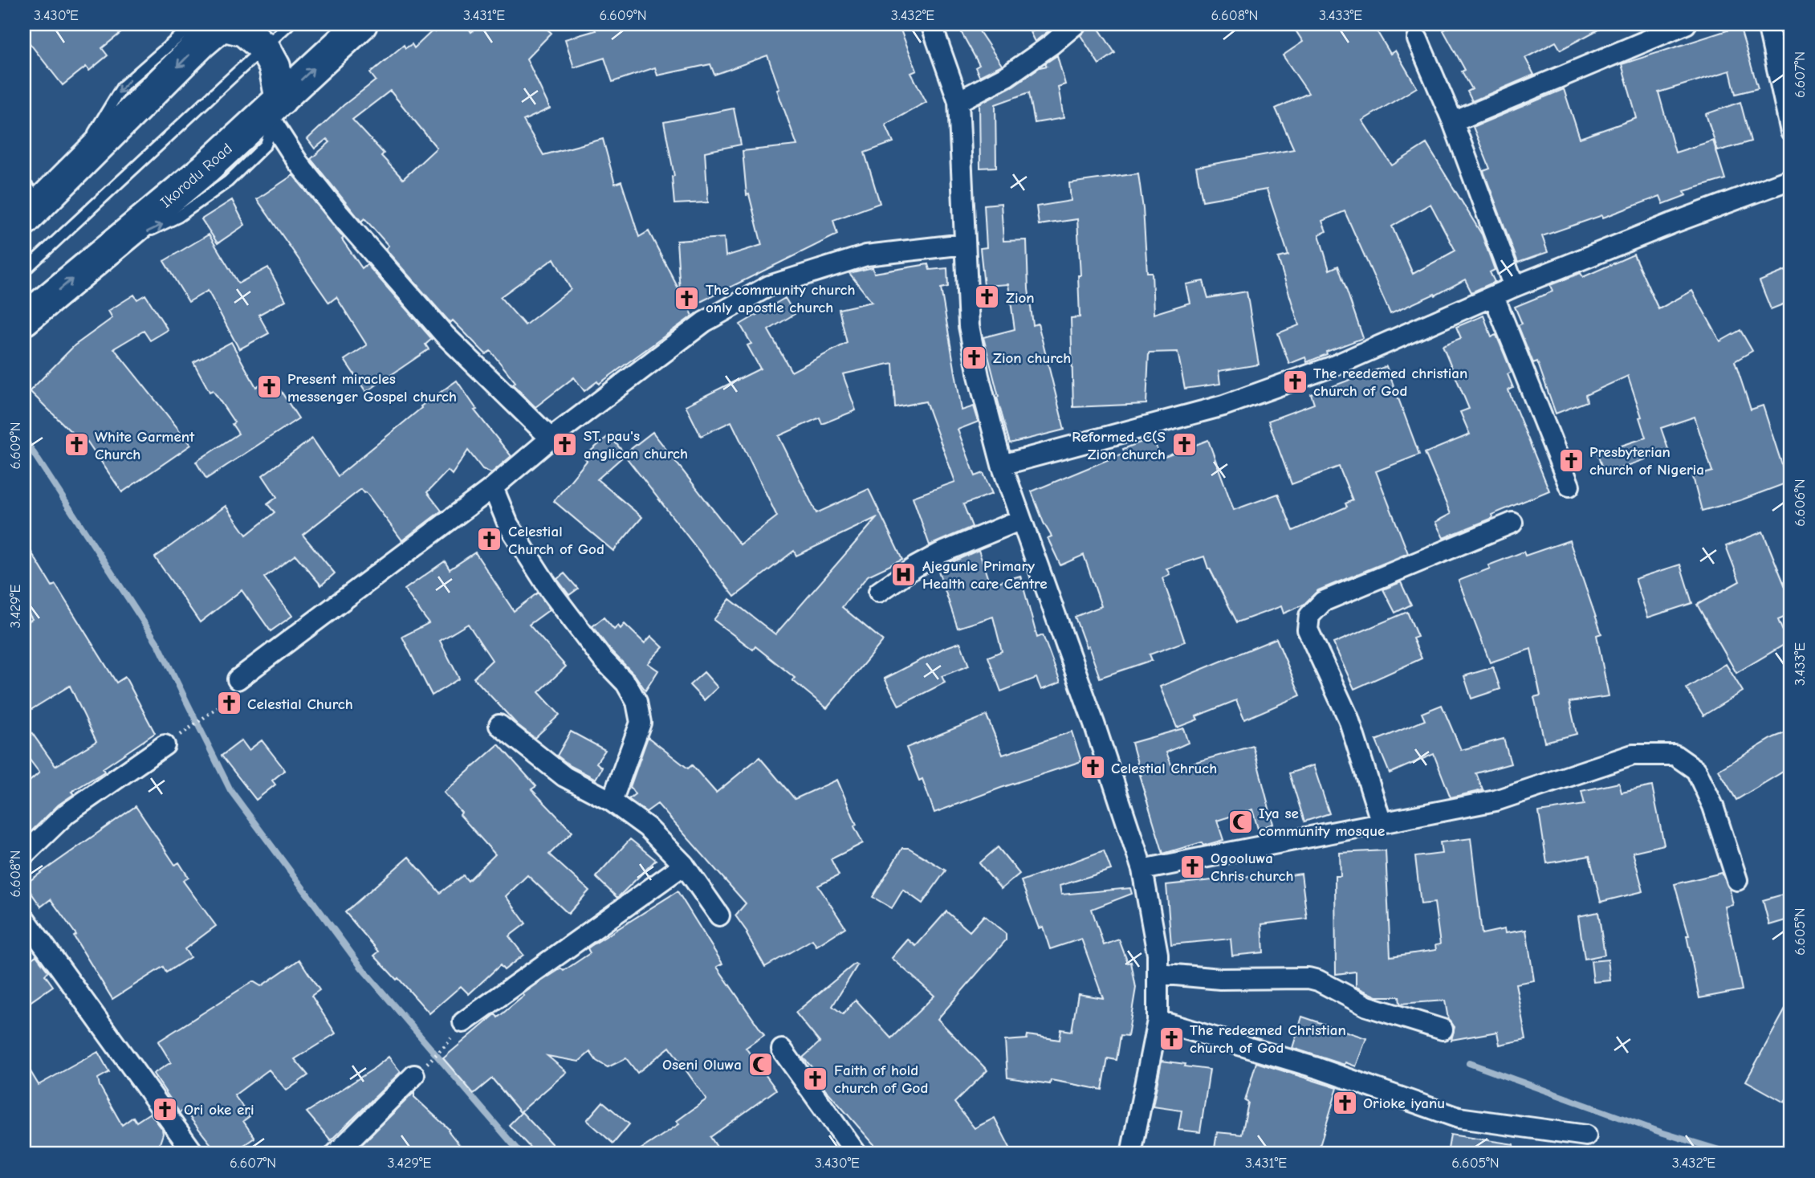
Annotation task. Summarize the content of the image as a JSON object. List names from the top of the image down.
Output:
{
  "streets": {
    "highway": ["Ikorodu Road"]
  },
  "places": {
    "church": [
      "Zion",
      "The community church only apostle church",
      "Zion church",
      "The reedemed christian church of God",
      "Present miracles messenger Gospel church",
      "ST. pau's anglican church",
      "White Garment Church",
      "Reformed. C(S Zion church",
      "Presbyterian church of Nigeria",
      "Celestial Church of God",
      "Celestial Church",
      "Celestial Chruch",
      "Ogooluwa Chris church",
      "The redeemed Christian church of God",
      "Faith of hold church of God",
      "Orioke iyanu",
      "Ori oke eri"
    ],
    "hospital": ["Ajegunle Primary Health care Centre"],
    "mosque": ["Iya se community mosque", "Oseni Oluwa"]
  },
  "coordinates": [
    "3.430°E",
    "3.431°E",
    "6.609°N",
    "3.432°E",
    "6.608°N",
    "3.433°E",
    "6.607°N",
    "6.606°N",
    "3.429°E",
    "6.605°N"
  ]
}
